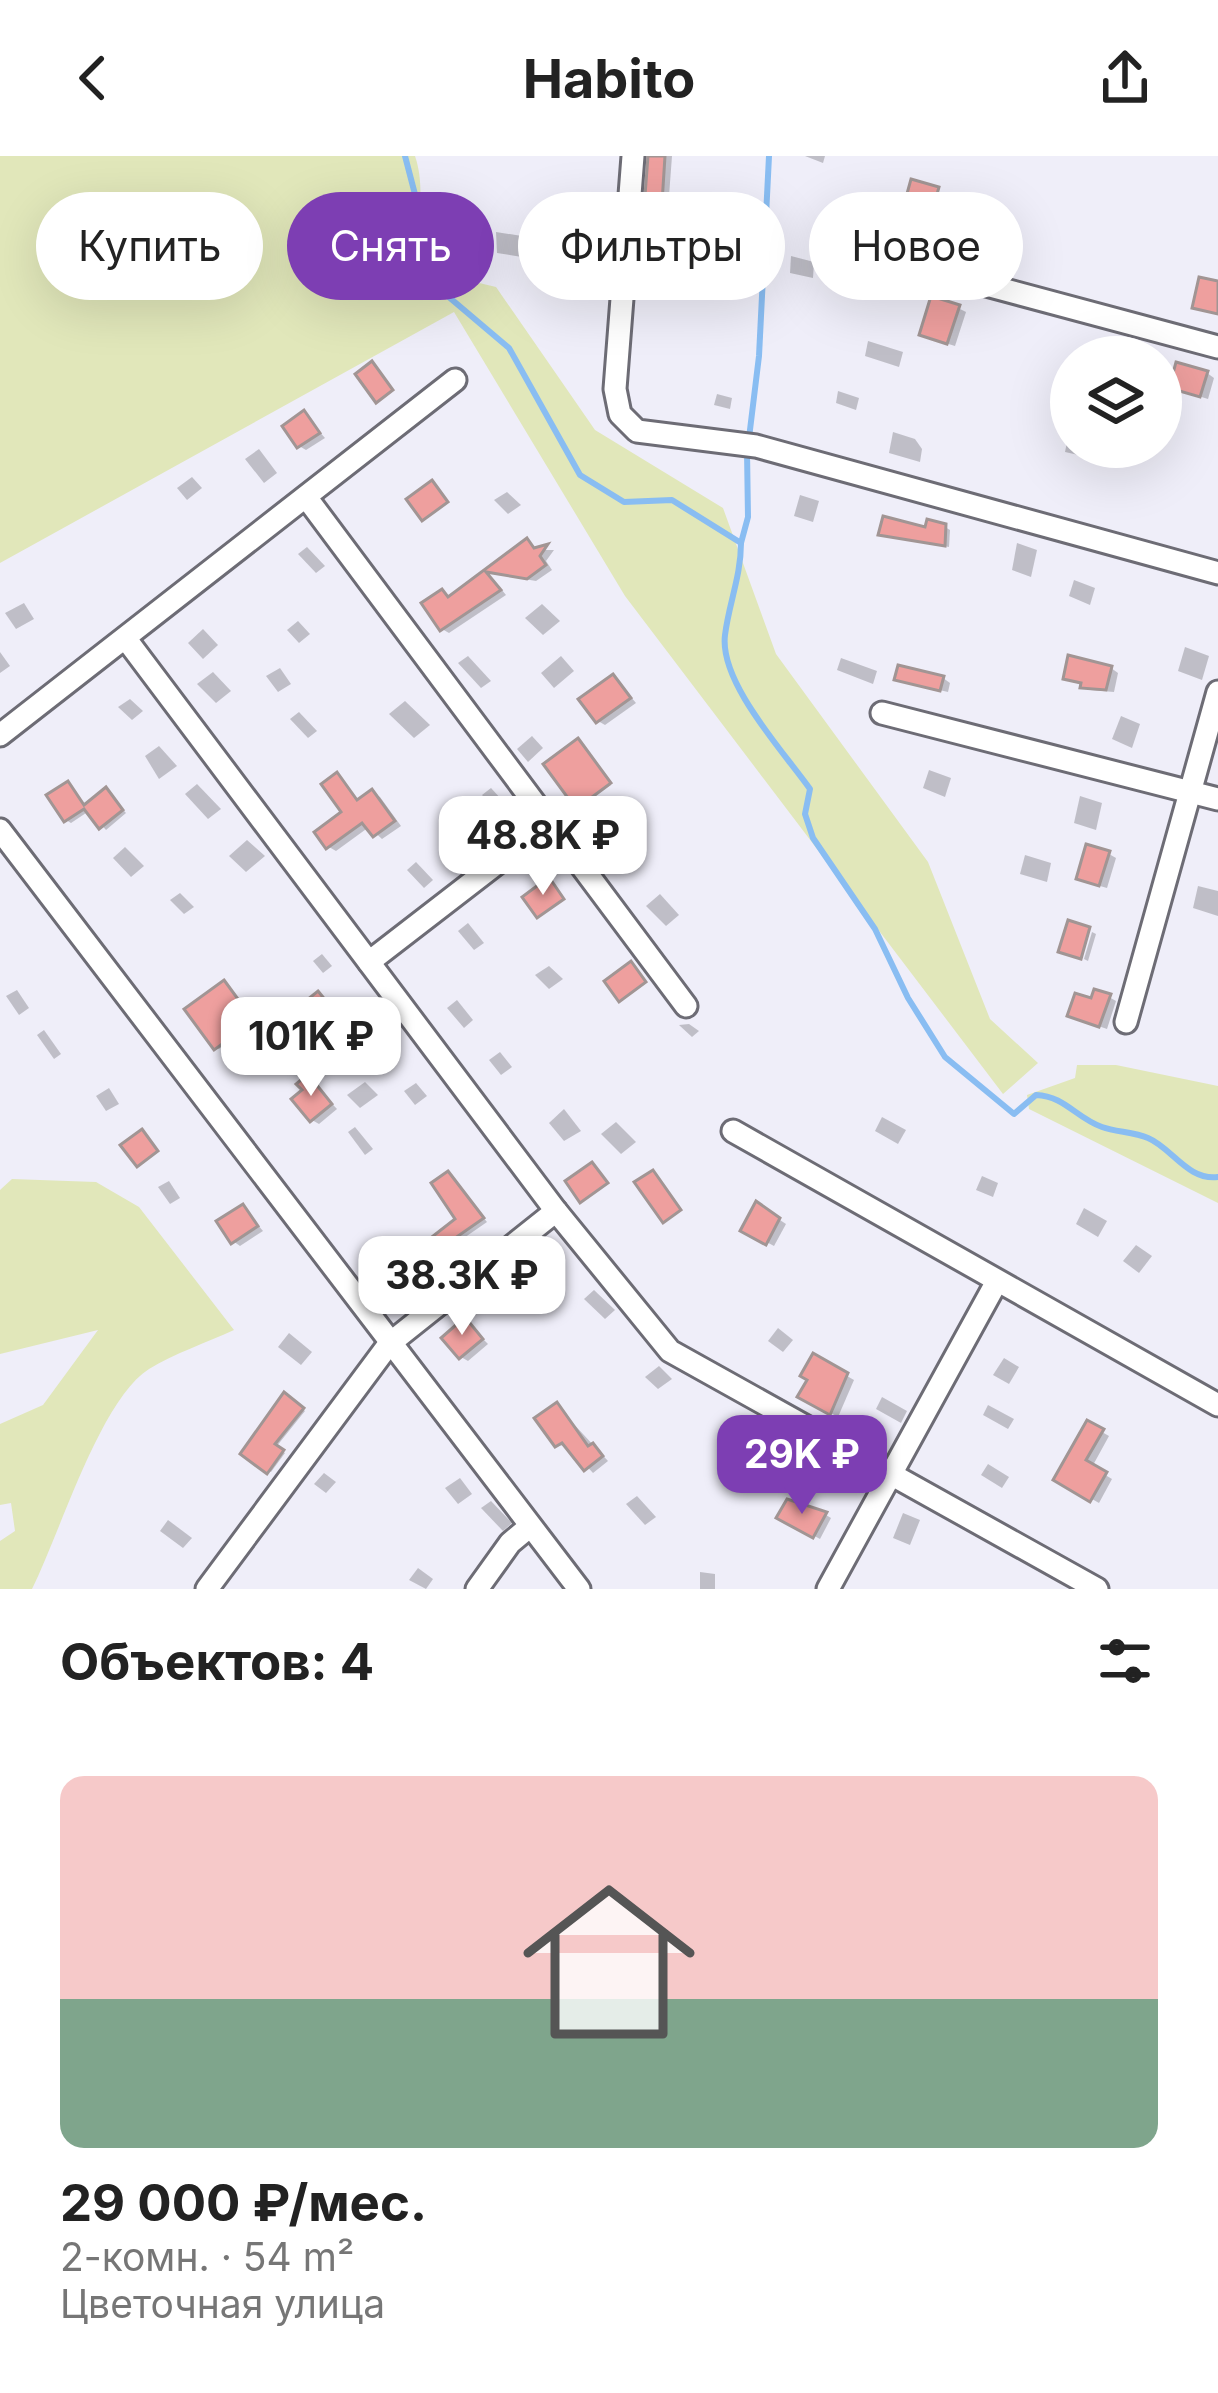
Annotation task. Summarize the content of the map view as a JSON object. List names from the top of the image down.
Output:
{
  "page": {
    "header": "Habito",
    "chip": [
      "Купить",
      "Снять",
      "Фильтры",
      "Новое"
    ],
    "price": [
      "48.8K ₽",
      "101K ₽",
      "38.3K ₽",
      "29K ₽"
    ],
    "heading": "Объектов: 4",
    "list": [
      {
        "name": "29 000 ₽/мес.",
        "note": "2-комн. · 54 m² · Цветочная улица"
      }
    ]
  }
}
